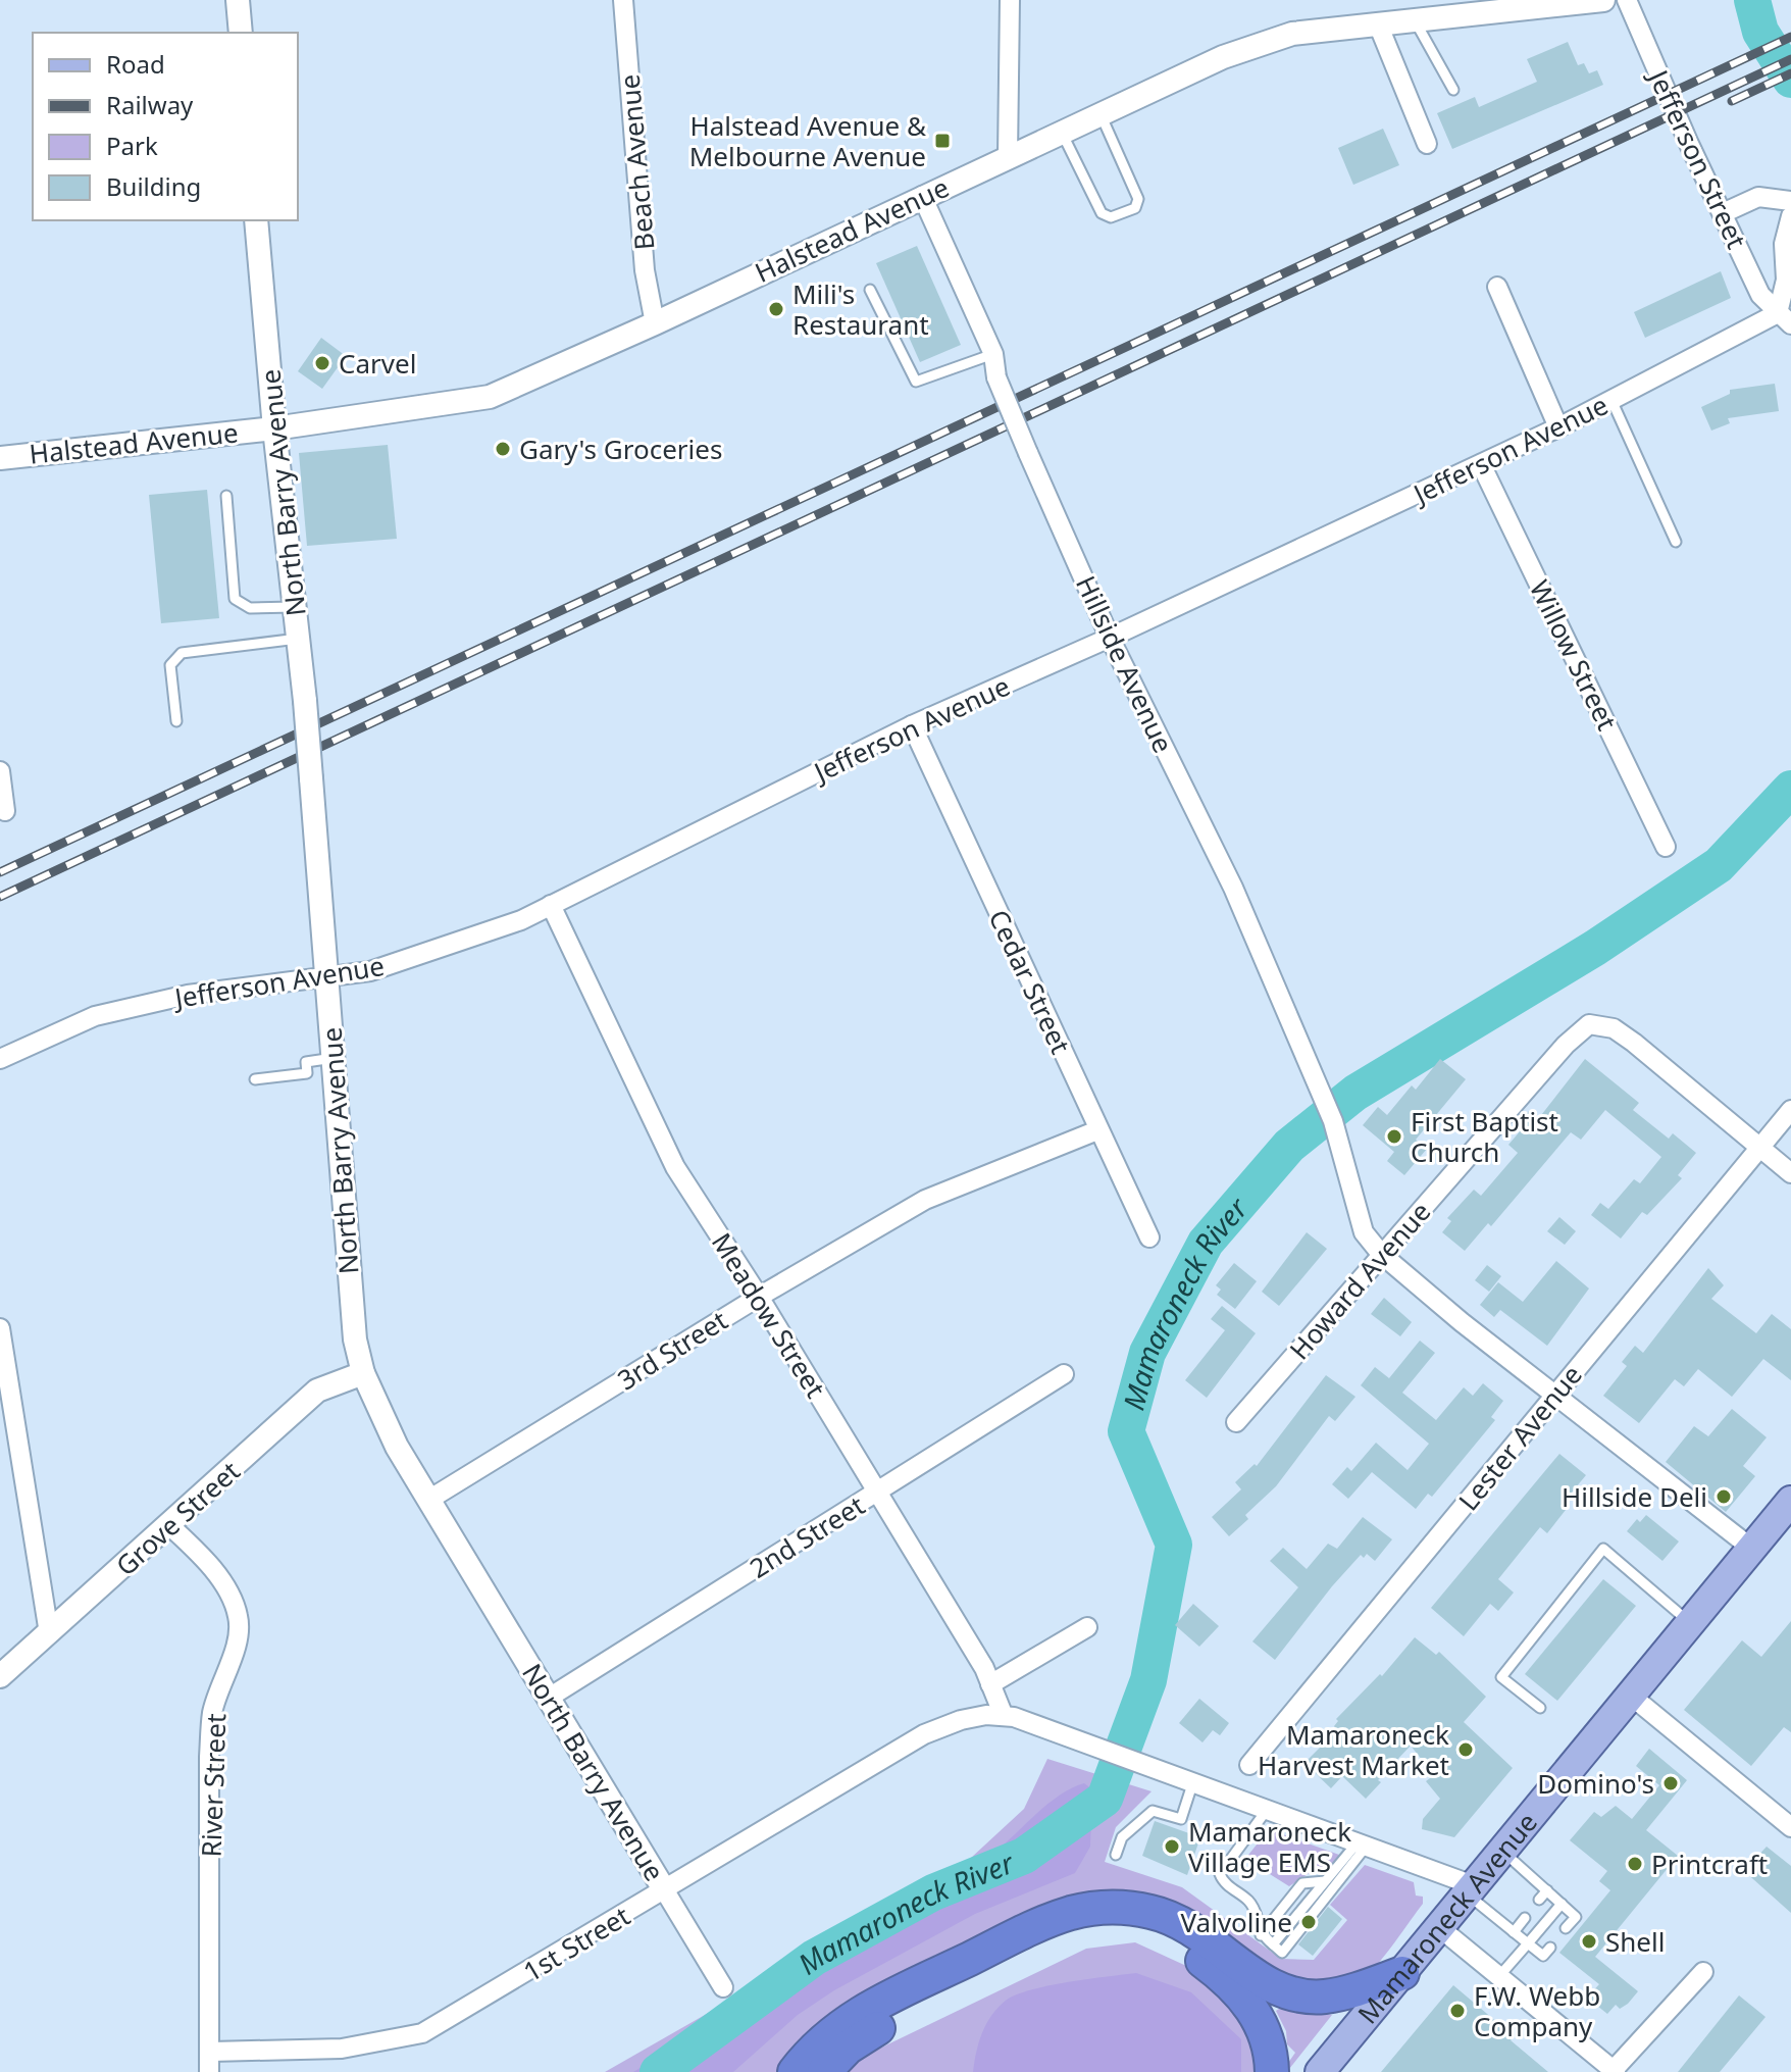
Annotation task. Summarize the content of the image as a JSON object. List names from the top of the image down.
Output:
{
  "streets": {
    "main road": ["Mamaroneck Avenue"],
    "street": [
      "Jefferson Street",
      "Beach Avenue",
      "Halstead Avenue",
      "Jefferson Avenue",
      "North Barry Avenue",
      "Willow Street",
      "Hillside Avenue",
      "Cedar Street",
      "Howard Avenue",
      "Meadow Street",
      "3rd Street",
      "Lester Avenue",
      "Grove Street",
      "2nd Street",
      "River Street",
      "1st Street"
    ]
  },
  "crossings": [
    ["Jefferson Street", "Jefferson Avenue"],
    ["Beach Avenue", "Halstead Avenue"],
    ["Halstead Avenue", "North Barry Avenue"],
    ["Halstead Avenue", "Hillside Avenue"],
    ["Jefferson Avenue", "North Barry Avenue"],
    ["Jefferson Avenue", "Willow Street"],
    ["Jefferson Avenue", "Hillside Avenue"],
    ["Jefferson Avenue", "Cedar Street"],
    ["Jefferson Avenue", "Meadow Street"],
    ["North Barry Avenue", "3rd Street"],
    ["North Barry Avenue", "Grove Street"],
    ["North Barry Avenue", "2nd Street"],
    ["North Barry Avenue", "1st Street"],
    ["Hillside Avenue", "Howard Avenue"],
    ["Hillside Avenue", "Lester Avenue"],
    ["Cedar Street", "3rd Street"],
    ["Howard Avenue", "Lester Avenue"],
    ["Meadow Street", "3rd Street"],
    ["Meadow Street", "2nd Street"],
    ["Meadow Street", "1st Street"],
    ["Grove Street", "River Street"],
    ["River Street", "1st Street"]
  ],
  "water": ["Mamaroneck River"],
  "places": {
    "transit": ["Halstead Avenue & Melbourne Avenue"],
    "other": [
      "Mili's Restaurant",
      "Carvel",
      "Gary's Groceries",
      "First Baptist Church",
      "Hillside Deli",
      "Mamaroneck Harvest Market",
      "Domino's",
      "Mamaroneck Village EMS",
      "Printcraft",
      "Valvoline",
      "Shell",
      "F.W. Webb Company"
    ]
  },
  "legend": [
    "Road",
    "Railway",
    "Park",
    "Building"
  ]
}
